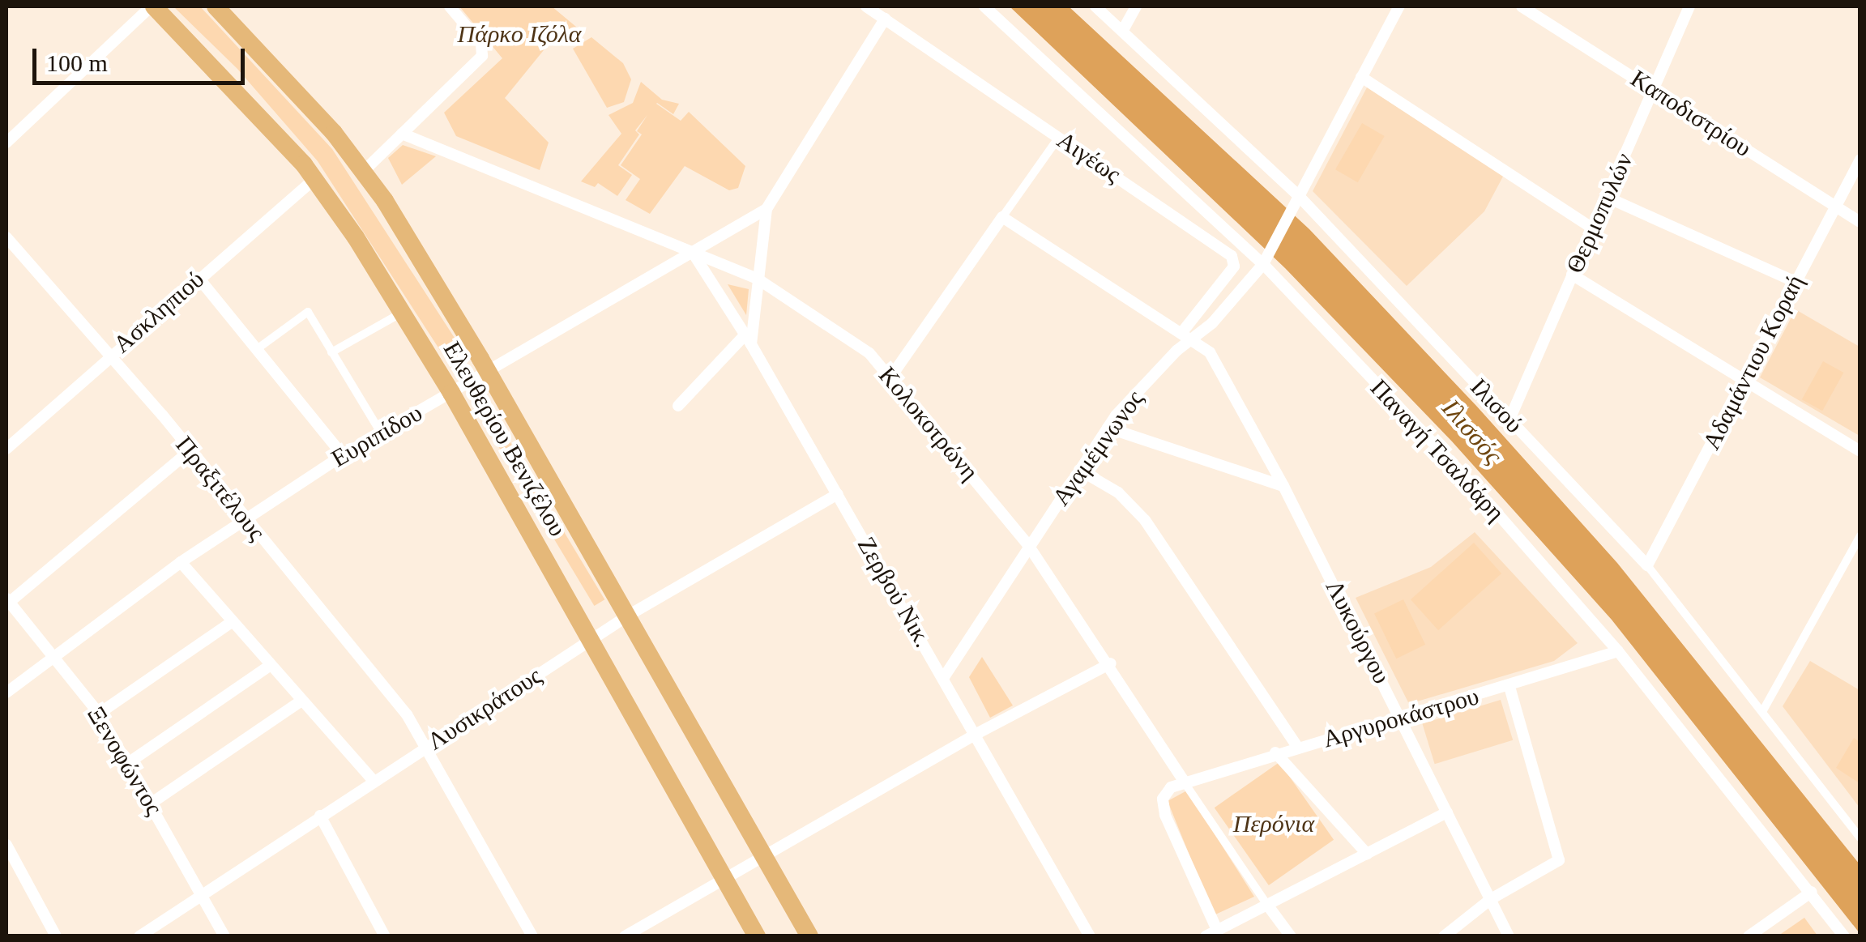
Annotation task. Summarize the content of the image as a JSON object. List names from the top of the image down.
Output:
{
  "streets": {
    "main road": ["Ελευθερίου Βενιζέλου"],
    "street": [
      "Καποδιστρίου",
      "Αιγέως",
      "Θερμοπυλών",
      "Ασκληπιού",
      "Αδαμάντιου Κοραή",
      "Ιλισού",
      "Κολοκοτρώνη",
      "Ευριπίδου",
      "Αγαμέμνωνος",
      "Παναγή Τσαλδάρη",
      "Πραξιτέλους",
      "Ζερβού Νικ.",
      "Λυκούργου",
      "Λυσικράτους",
      "Αργυροκάστρου",
      "Ξενοφώντος"
    ]
  },
  "crossings": [
    ["Καποδιστρίου", "Θερμοπυλών"],
    ["Καποδιστρίου", "Αδαμάντιου Κοραή"],
    ["Αιγέως", "Ευριπίδου"],
    ["Αιγέως", "Αγαμέμνωνος"],
    ["Αιγέως", "Λυκούργου"],
    ["Θερμοπυλών", "Ιλισού"],
    ["Ασκληπιού", "Ελευθερίου Βενιζέλου"],
    ["Ασκληπιού", "Πραξιτέλους"],
    ["Αδαμάντιου Κοραή", "Ιλισού"],
    ["Ιλισού", "Αγαμέμνωνος"],
    ["Κολοκοτρώνη", "Ευριπίδου"],
    ["Κολοκοτρώνη", "Αγαμέμνωνος"],
    ["Κολοκοτρώνη", "Ζερβού Νικ."],
    ["Κολοκοτρώνη", "Αργυροκάστρου"],
    ["Ευριπίδου", "Ελευθερίου Βενιζέλου"],
    ["Ευριπίδου", "Πραξιτέλους"],
    ["Ευριπίδου", "Ζερβού Νικ."],
    ["Ευριπίδου", "Ξενοφώντος"],
    ["Ελευθερίου Βενιζέλου", "Λυσικράτους"],
    ["Αγαμέμνωνος", "Παναγή Τσαλδάρη"],
    ["Αγαμέμνωνος", "Ζερβού Νικ."],
    ["Αγαμέμνωνος", "Λυκούργου"],
    ["Παναγή Τσαλδάρη", "Αργυροκάστρου"],
    ["Πραξιτέλους", "Λυσικράτους"],
    ["Ζερβού Νικ.", "Λυσικράτους"],
    ["Λυκούργου", "Αργυροκάστρου"],
    ["Λυσικράτους", "Ξενοφώντος"]
  ],
  "water": ["Ιλισσός"],
  "parks": ["Πάρκο Ιζόλα", "Περόνια"],
  "scale_bar": "100 m"
}
